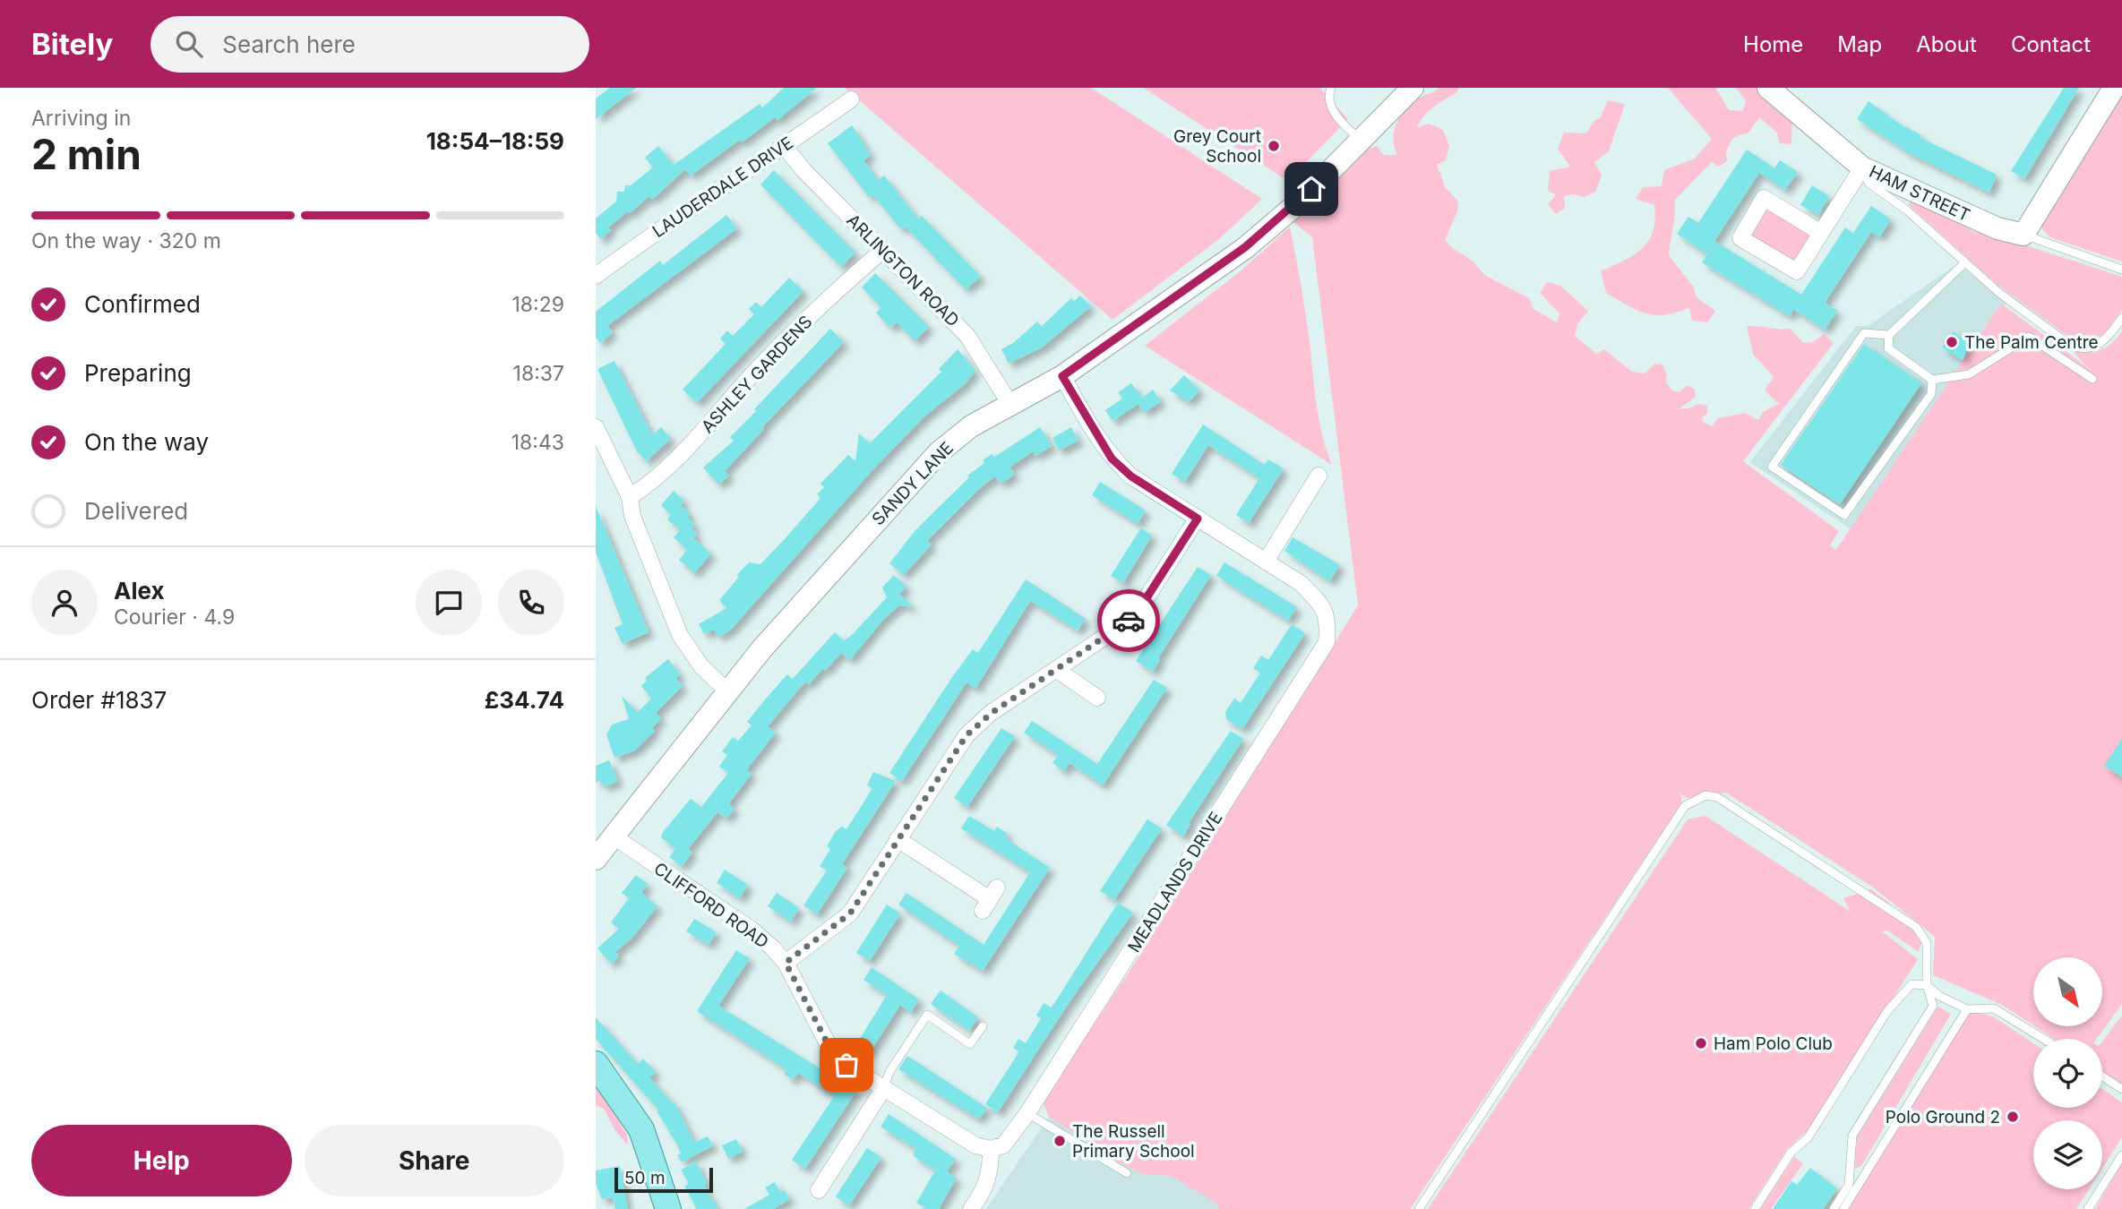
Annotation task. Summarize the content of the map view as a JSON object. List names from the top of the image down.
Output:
{
  "streets": {
    "street": [
      "LAUDERDALE DRIVE",
      "HAM STREET",
      "ARLINGTON ROAD",
      "ASHLEY GARDENS",
      "SANDY LANE",
      "MEADLANDS DRIVE",
      "CLIFFORD ROAD"
    ]
  },
  "crossings": [
    ["LAUDERDALE DRIVE", "ARLINGTON ROAD"],
    ["ARLINGTON ROAD", "ASHLEY GARDENS"],
    ["ARLINGTON ROAD", "SANDY LANE"],
    ["SANDY LANE", "MEADLANDS DRIVE"],
    ["SANDY LANE", "CLIFFORD ROAD"],
    ["MEADLANDS DRIVE", "CLIFFORD ROAD"]
  ],
  "places": [
    "Grey Court School",
    "The Palm Centre",
    "Ham Polo Club",
    "Polo Ground 2",
    "The Russell Primary School"
  ],
  "scale_bar": "50 m",
  "north": "bottom right",
  "page": {
    "header": "Bitely",
    "search": "Search here",
    "nav": [
      "Home",
      "Map",
      "About",
      "Contact"
    ],
    "heading": ["2 min", "Arriving in", "18:54–18:59"],
    "panel": [
      "Alex",
      "Courier · 4.9",
      "Order #1837",
      "£34.74"
    ],
    "bar": "On the way · 320 m",
    "list": [
      ["Confirmed", "18:29"],
      ["Preparing", "18:37"],
      ["On the way", "18:43"],
      "Delivered"
    ],
    "buttons": ["Help", "Share"],
    "scale": "50 m"
  }
}
